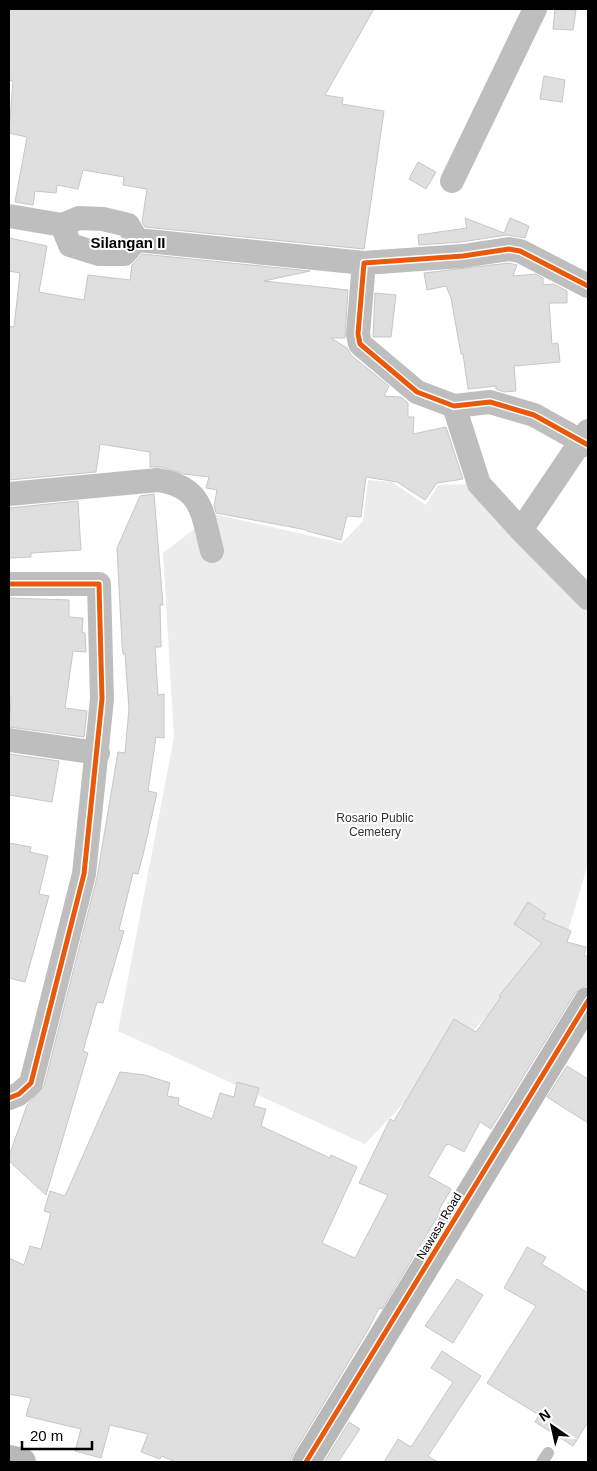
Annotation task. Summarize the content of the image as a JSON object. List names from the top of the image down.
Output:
{
  "streets": {
    "street": ["Nawasa Road"]
  },
  "districts": ["Silangan II"],
  "parks": ["Rosario Public Cemetery"],
  "scale_bar": "20 m",
  "north": "top left"
}
